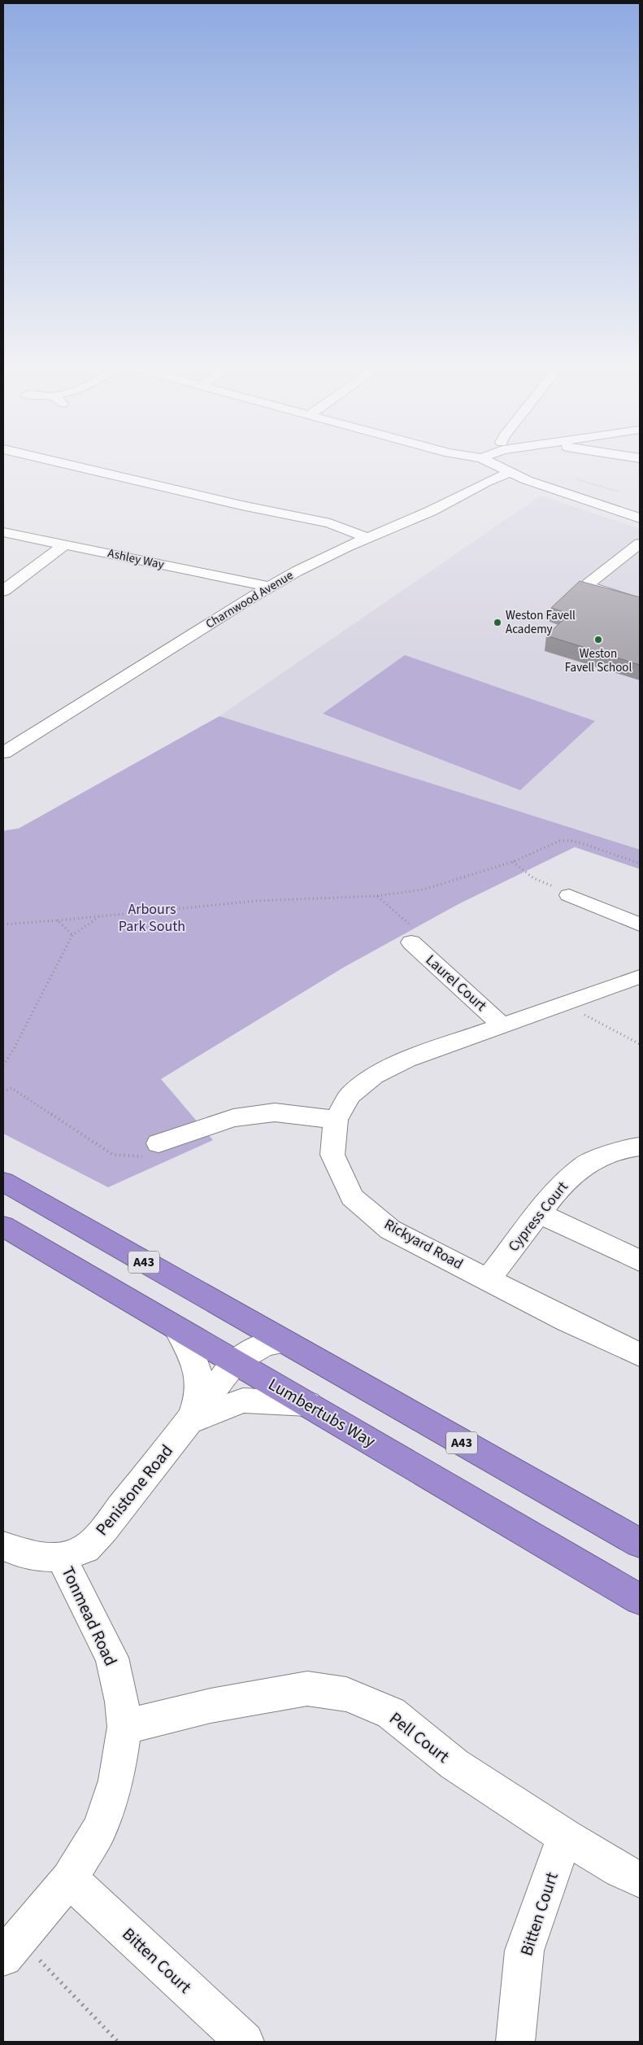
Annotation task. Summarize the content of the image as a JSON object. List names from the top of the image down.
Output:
{
  "streets": {
    "highway": ["A43", "Lumbertubs Way"],
    "street": [
      "Ashley Way",
      "Charnwood Avenue",
      "Laurel Court",
      "Cypress Court",
      "Rickyard Road",
      "Penistone Road",
      "Tonmead Road",
      "Pell Court",
      "Bitten Court"
    ]
  },
  "crossings": [
    ["Ashley Way", "Charnwood Avenue"],
    ["Laurel Court", "Rickyard Road"],
    ["Cypress Court", "Rickyard Road"],
    ["Lumbertubs Way", "Penistone Road"],
    ["Penistone Road", "Tonmead Road"],
    ["Tonmead Road", "Pell Court"],
    ["Tonmead Road", "Bitten Court"],
    ["Pell Court", "Bitten Court"]
  ],
  "parks": ["Arbours Park South"],
  "places": ["Weston Favell Academy", "Weston Favell School"]
}
